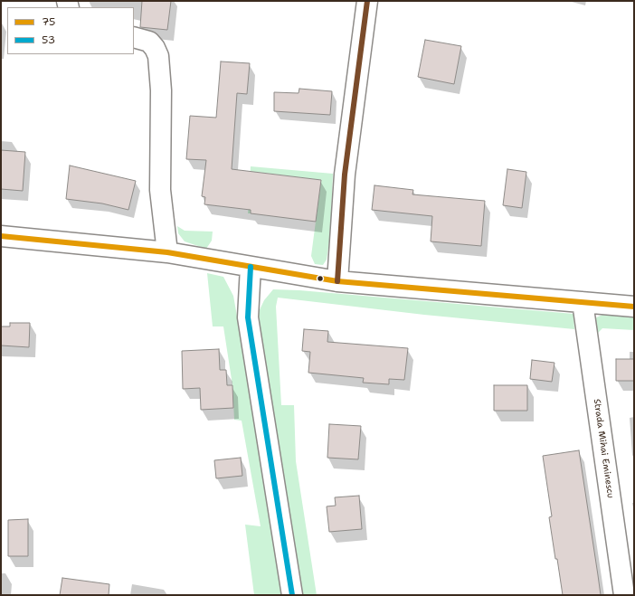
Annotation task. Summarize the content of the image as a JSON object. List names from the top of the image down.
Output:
{
  "streets": {
    "street": ["Strada Mihai Eminescu"]
  },
  "lines": ["transit line 75", "transit line 53"],
  "legend": ["75", "53"]
}
